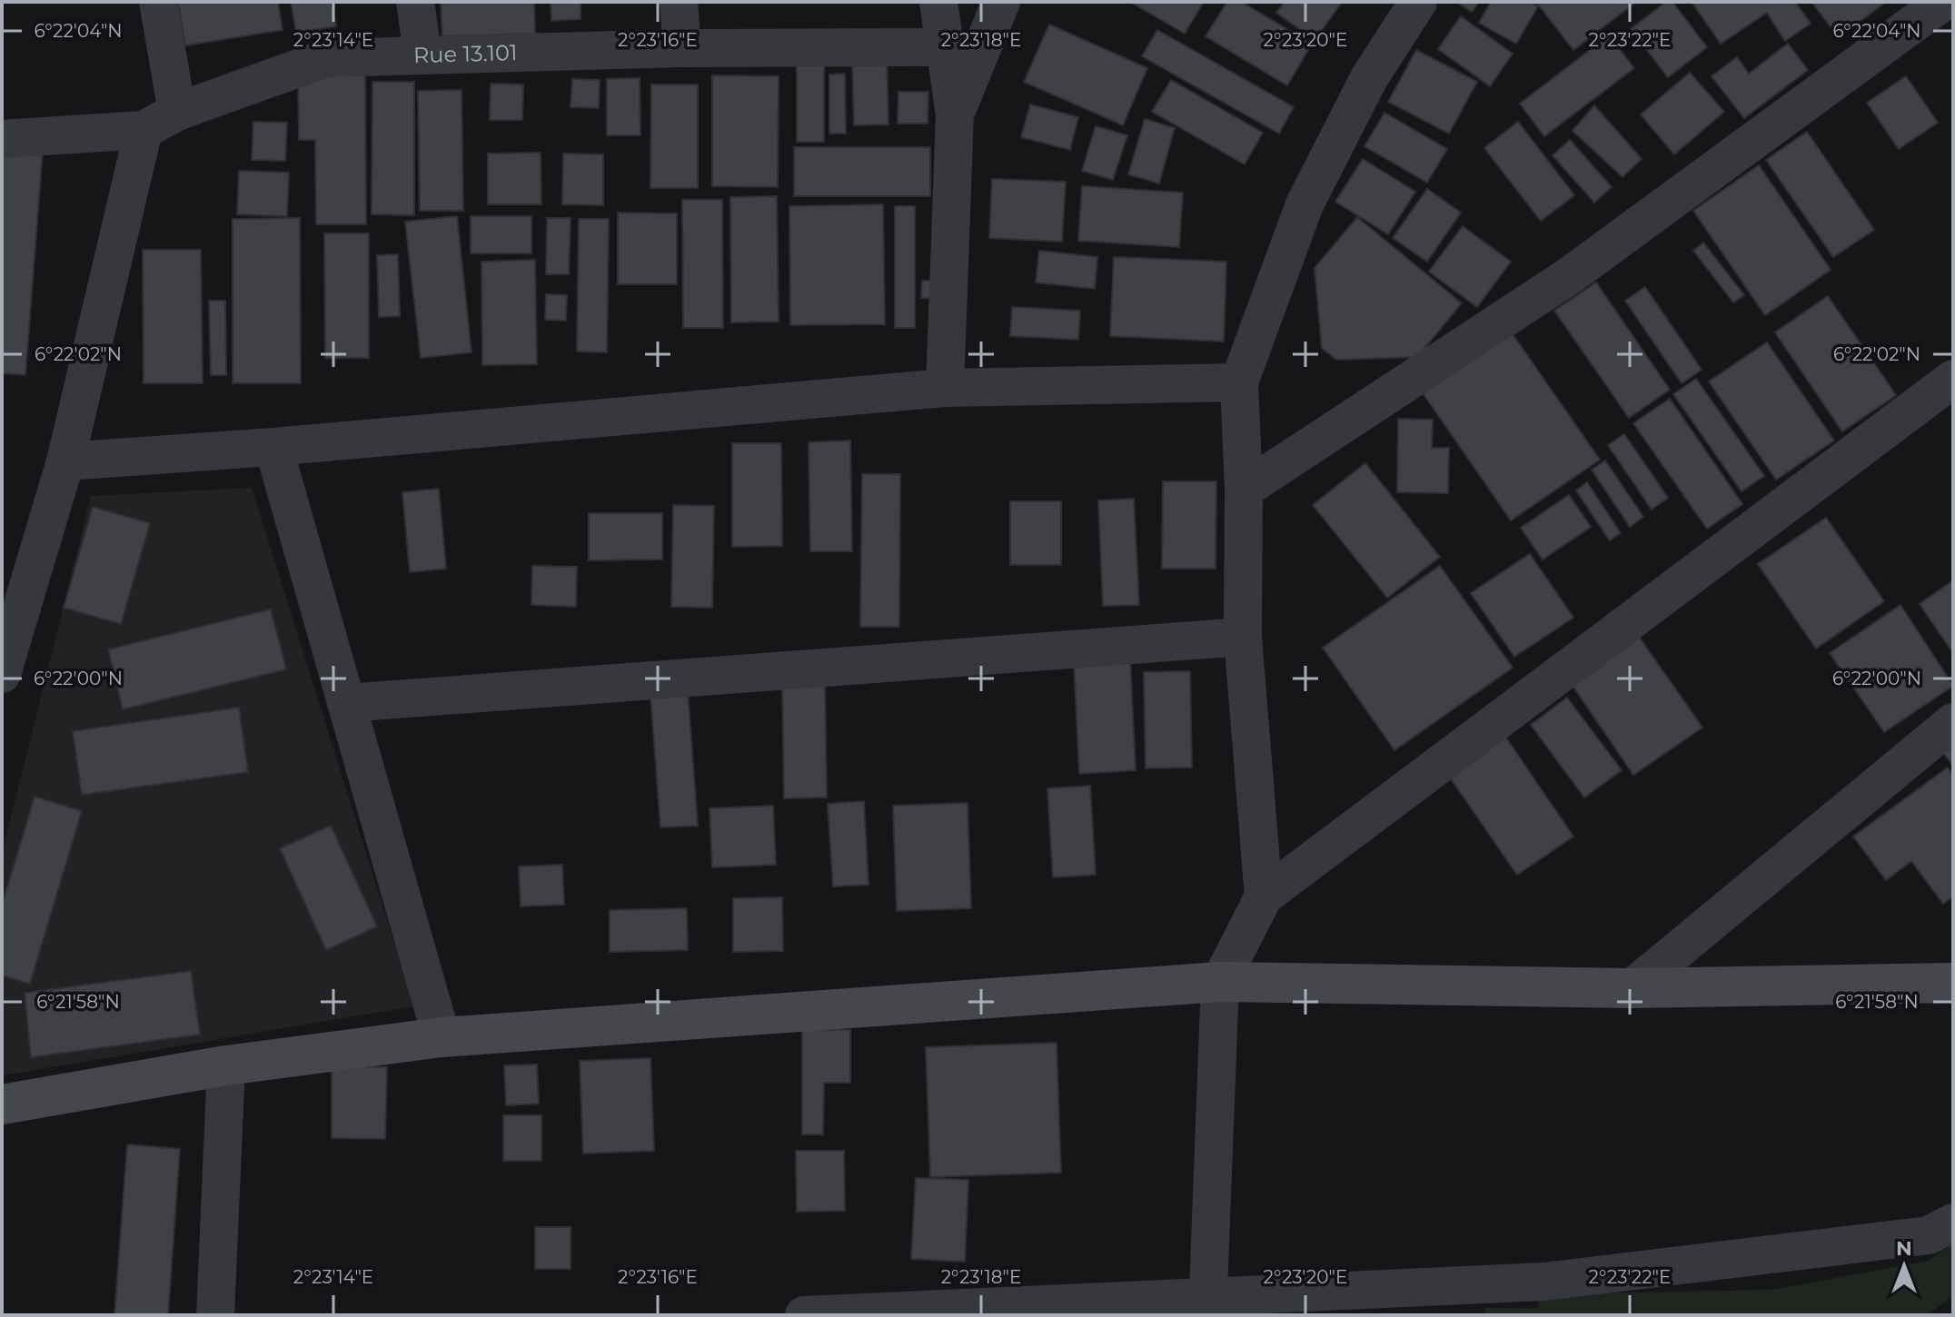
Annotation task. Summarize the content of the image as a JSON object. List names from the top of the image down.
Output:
{
  "streets": {
    "street": ["Rue 13.101"]
  },
  "north": "top",
  "coordinates": [
    "6°22'04\"N",
    "2°23'14\"E",
    "2°23'16\"E",
    "2°23'18\"E",
    "2°23'20\"E",
    "2°23'22\"E",
    "6°22'02\"N",
    "6°22'00\"N",
    "6°21'58\"N"
  ]
}
